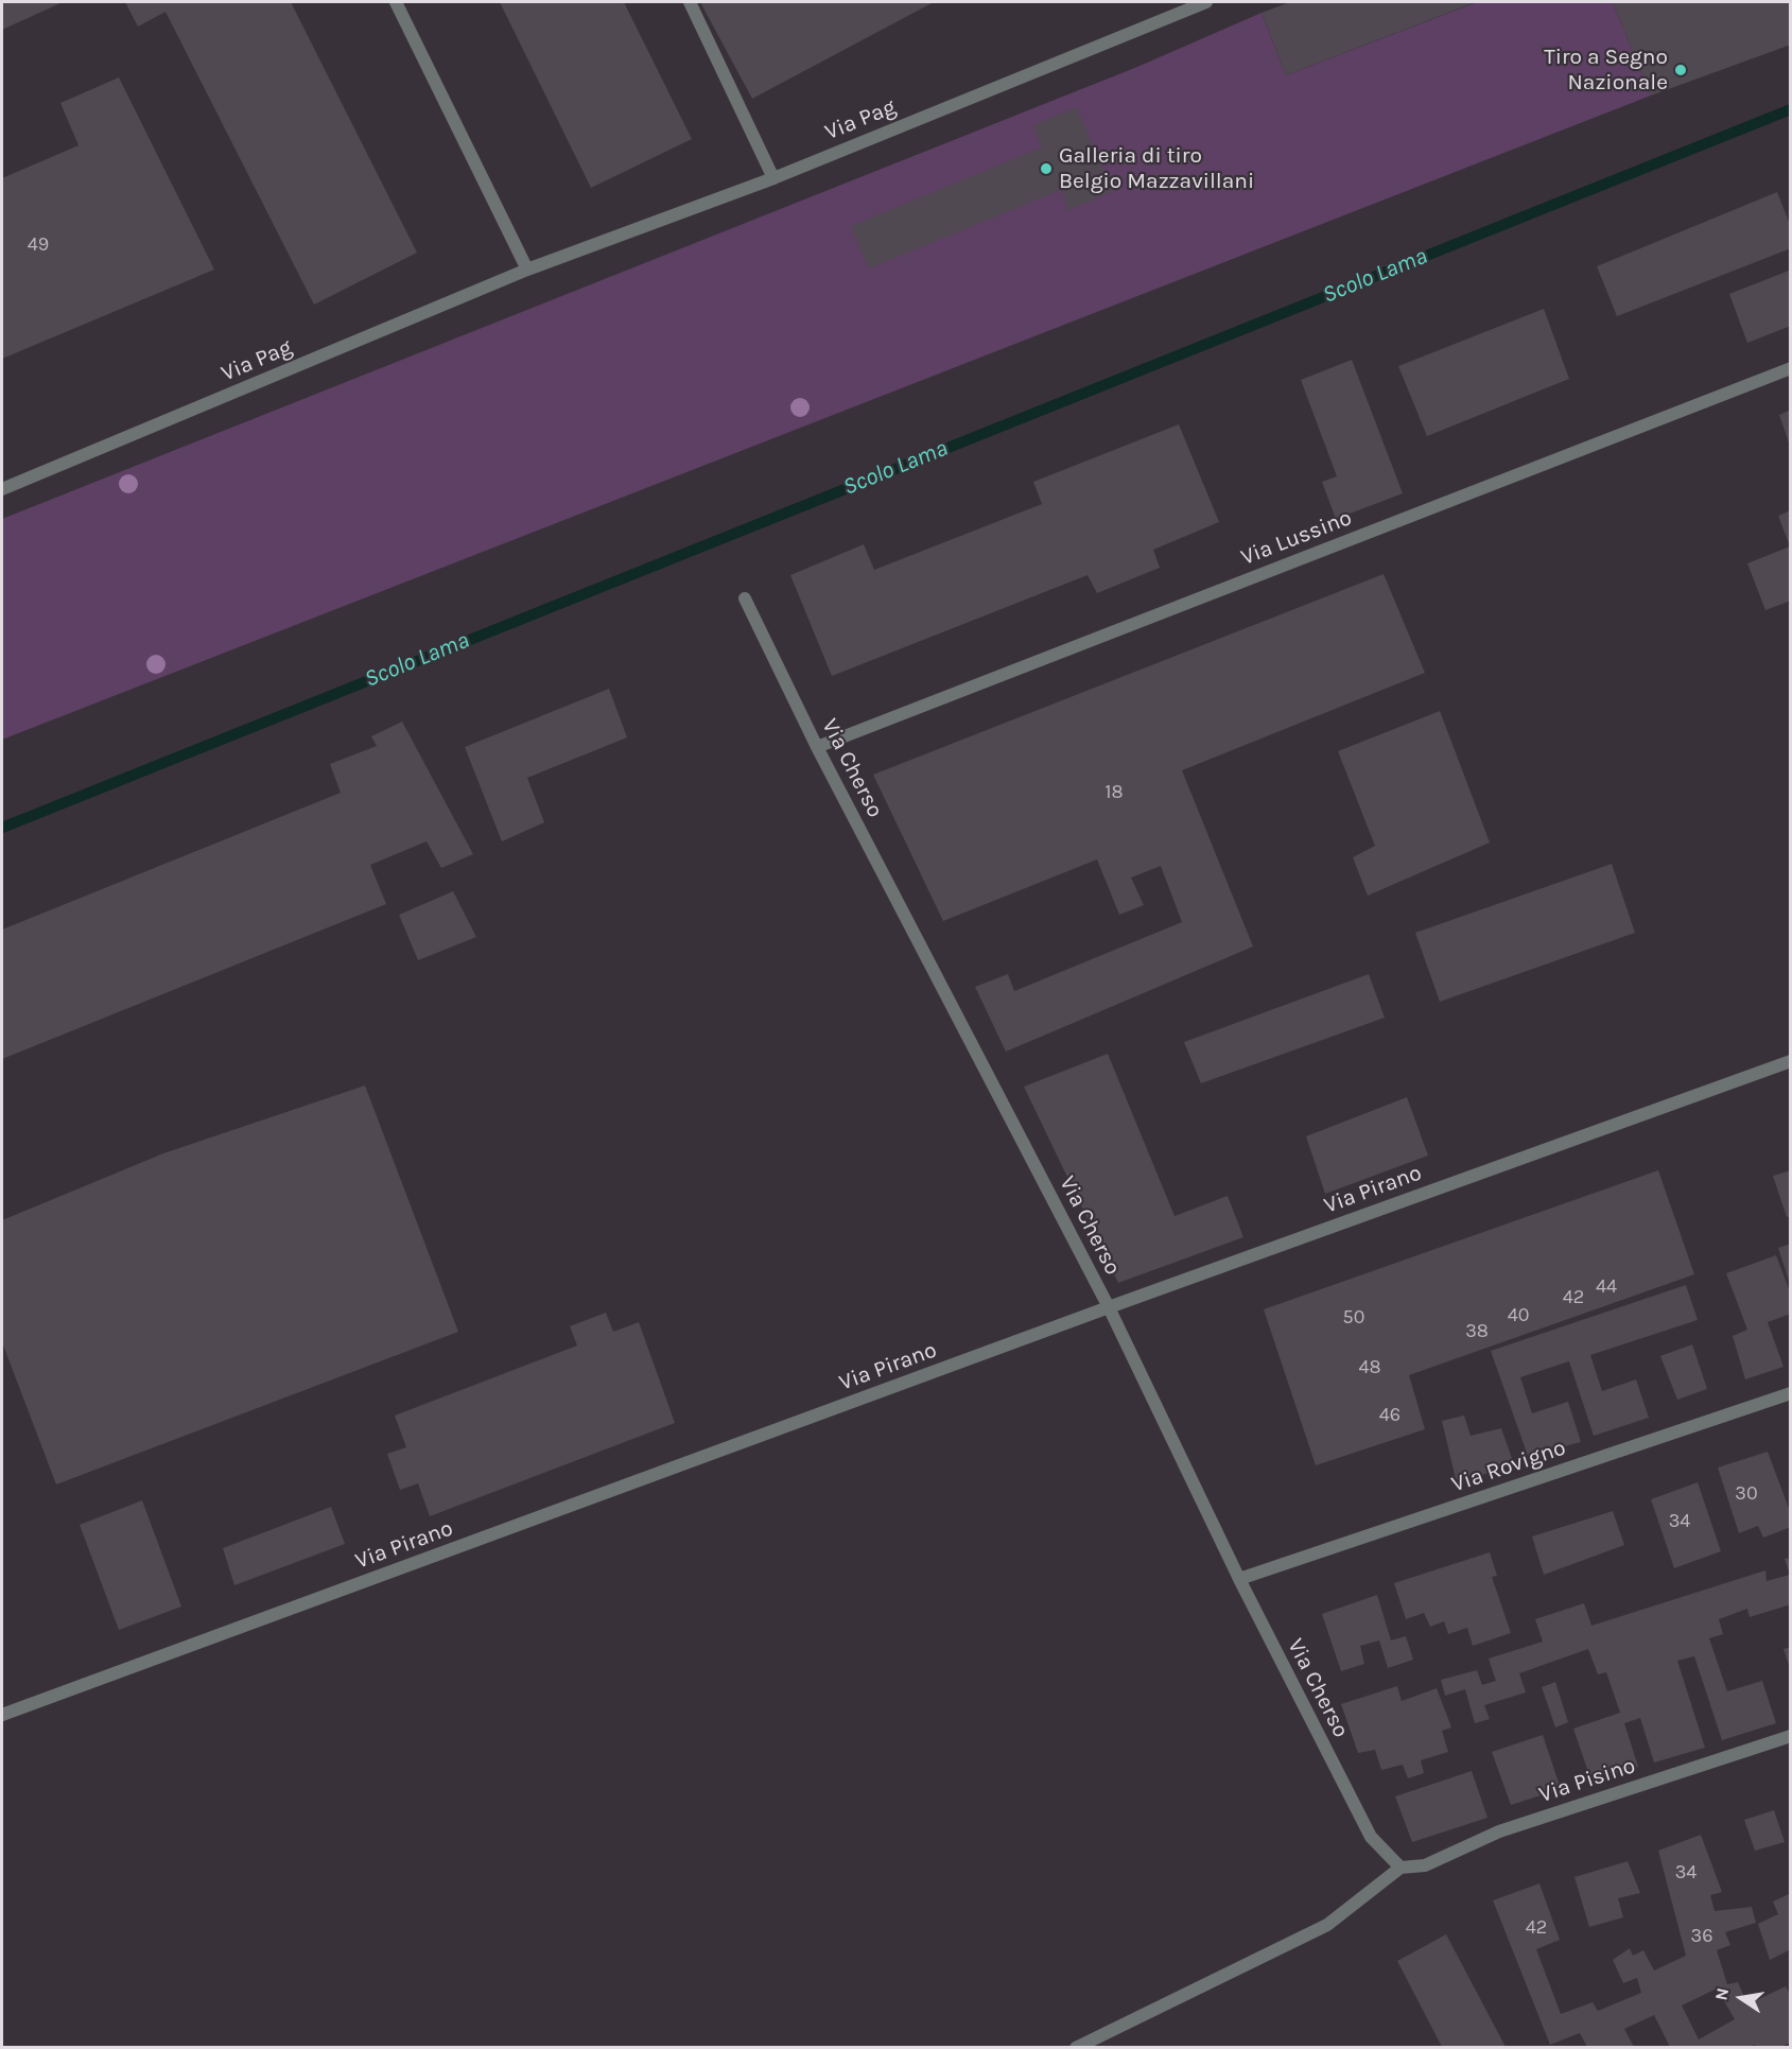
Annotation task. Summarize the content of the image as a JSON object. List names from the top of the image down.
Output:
{
  "streets": {
    "street": [
      "Via Pag",
      "Via Lussino",
      "Via Cherso",
      "Via Pirano",
      "Via Rovigno",
      "Via Pisino"
    ]
  },
  "crossings": [
    ["Via Lussino", "Via Cherso"],
    ["Via Cherso", "Via Pirano"],
    ["Via Cherso", "Via Rovigno"],
    ["Via Cherso", "Via Pisino"]
  ],
  "water": ["Scolo Lama"],
  "places": ["Tiro a Segno Nazionale", "Galleria di tiro Belgio Mazzavillani"],
  "house_numbers": [
    "49",
    "18",
    "44",
    "42",
    "40",
    "50",
    "38",
    "48",
    "46",
    "30",
    "34",
    "34",
    "42",
    "36"
  ],
  "north": "left"
}
